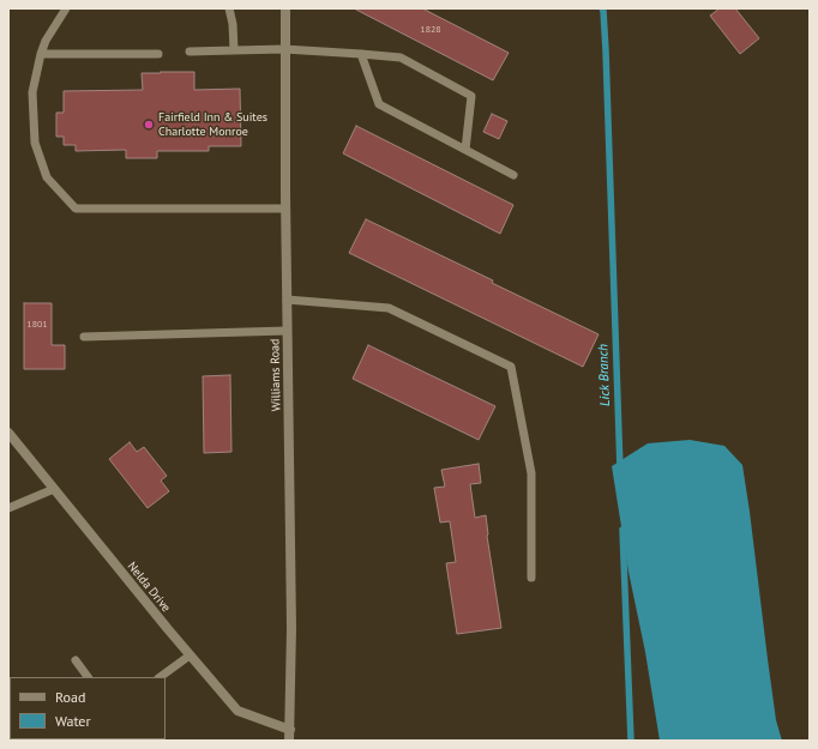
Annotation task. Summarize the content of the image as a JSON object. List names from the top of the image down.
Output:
{
  "streets": {
    "street": ["Williams Road", "Nelda Drive"]
  },
  "crossings": [
    ["Williams Road", "Nelda Drive"]
  ],
  "water": ["Lick Branch"],
  "places": ["Fairfield Inn & Suites Charlotte Monroe"],
  "house_numbers": ["1828", "1801"],
  "legend": ["Road", "Water"]
}
